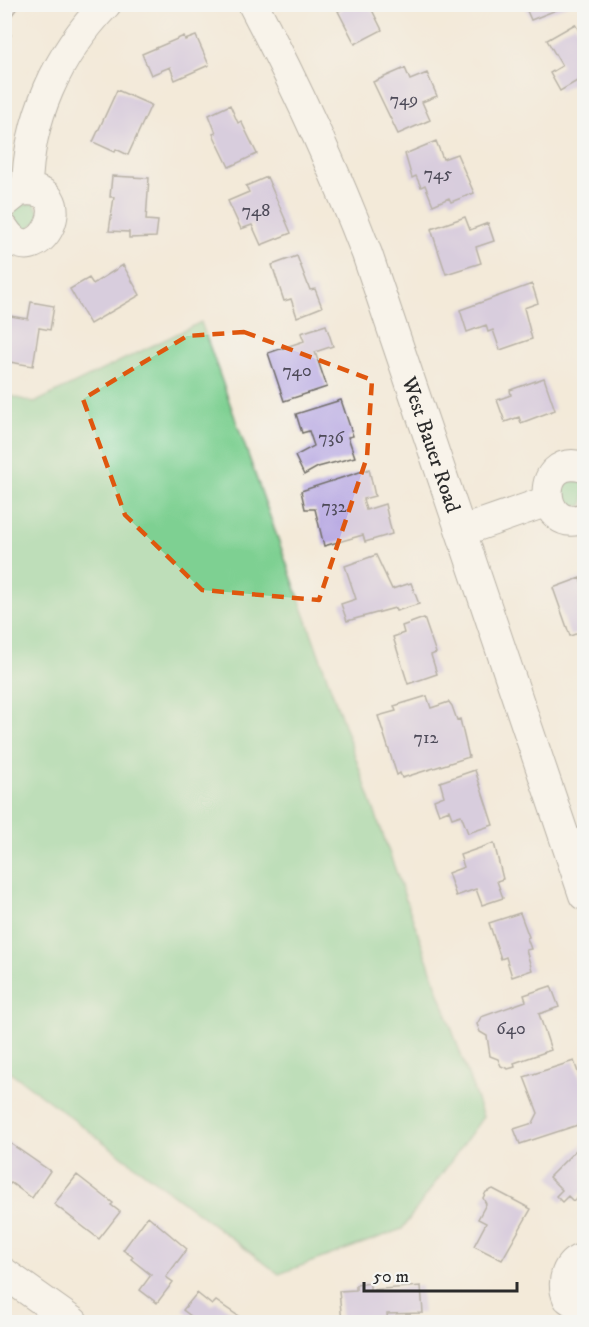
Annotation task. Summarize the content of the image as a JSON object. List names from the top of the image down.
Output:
{
  "streets": {
    "street": ["West Bauer Road"]
  },
  "house_numbers": [
    "749",
    "745",
    "748",
    "740",
    "736",
    "732",
    "712",
    "640"
  ],
  "scale_bar": "50 m"
}
